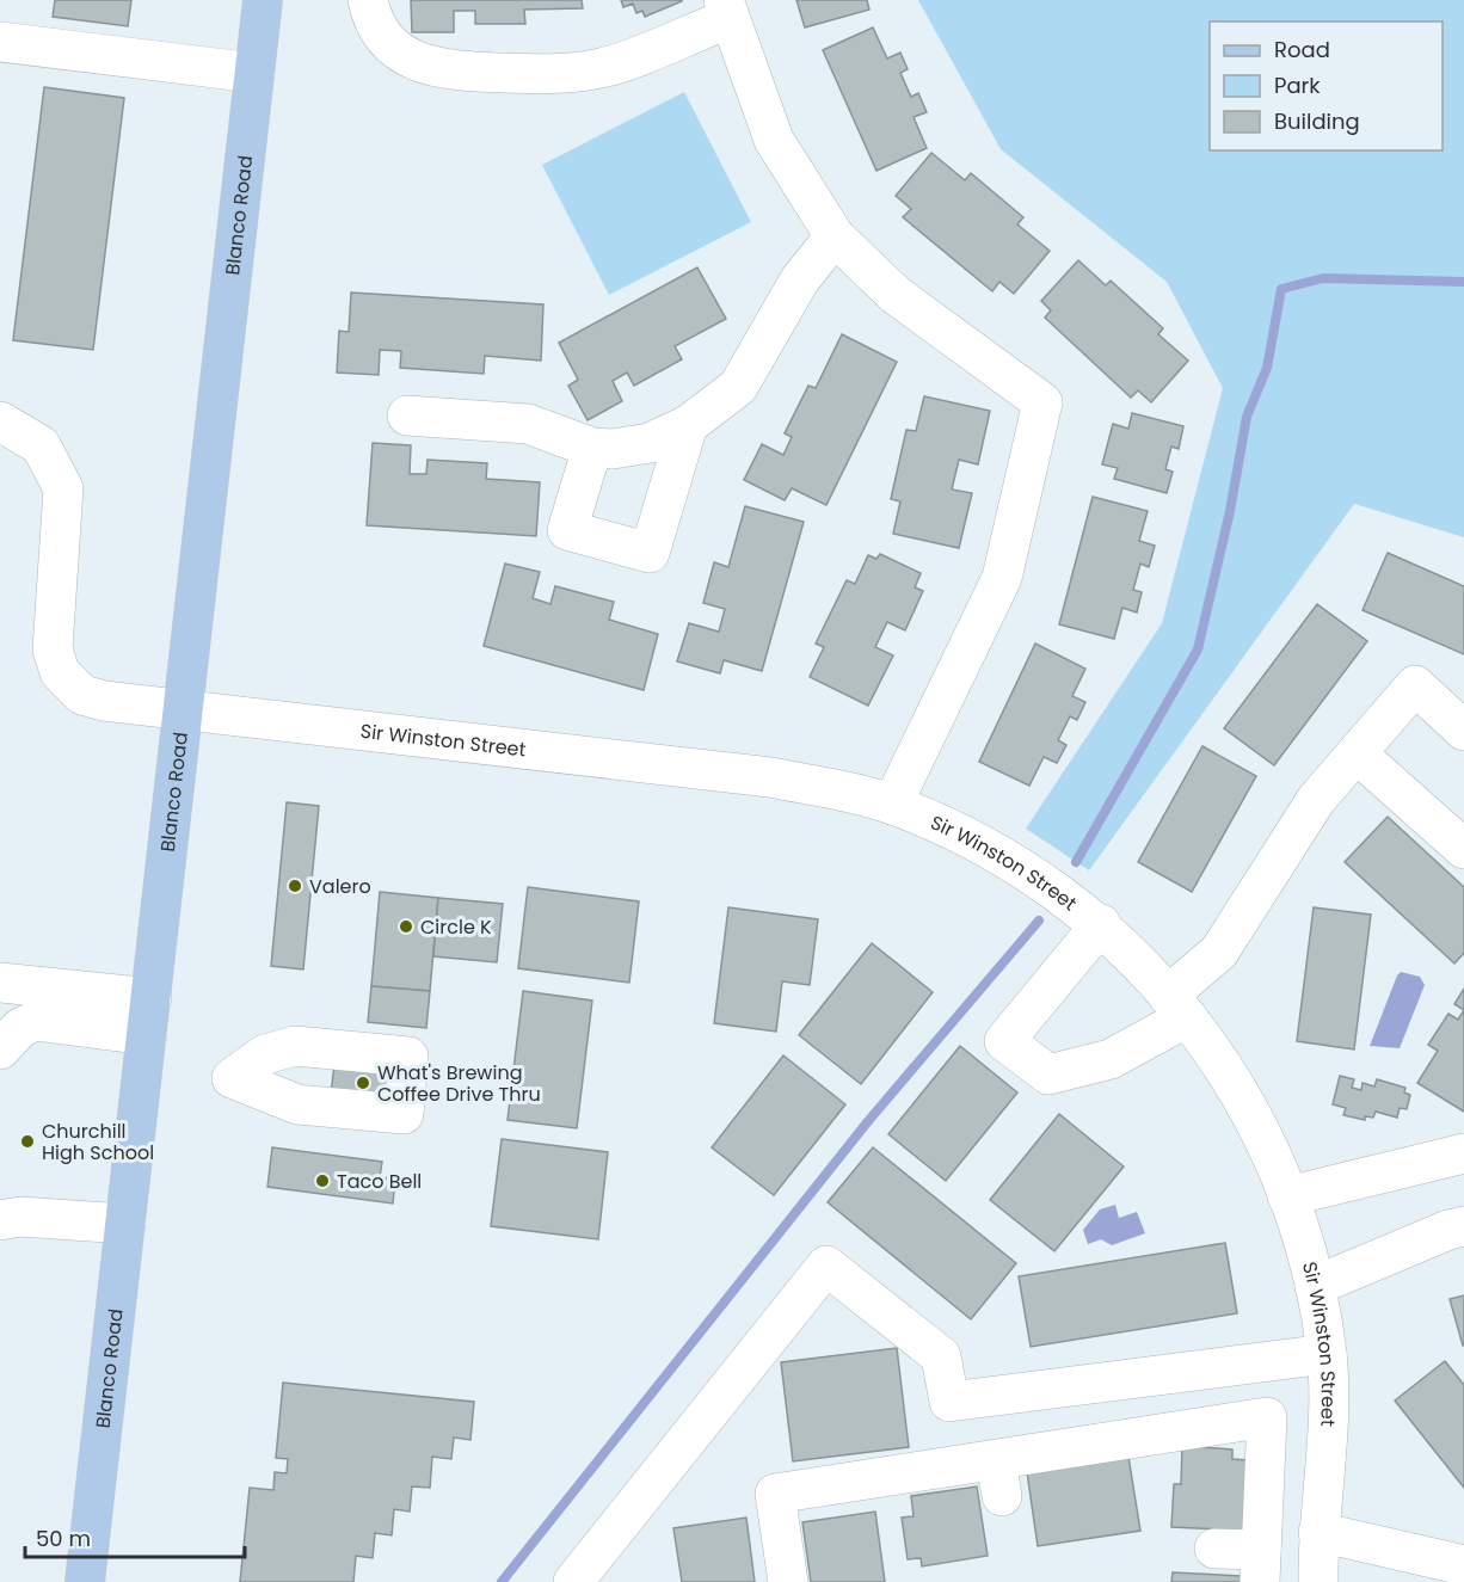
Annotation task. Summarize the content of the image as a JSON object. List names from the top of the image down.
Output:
{
  "streets": {
    "main road": ["Blanco Road"],
    "street": ["Sir Winston Street"]
  },
  "crossings": [
    ["Blanco Road", "Sir Winston Street"]
  ],
  "places": [
    "Valero",
    "Circle K",
    "What's Brewing Coffee Drive Thru",
    "Churchill High School",
    "Taco Bell"
  ],
  "legend": ["Road", "Park", "Building"],
  "scale_bar": "50 m"
}
